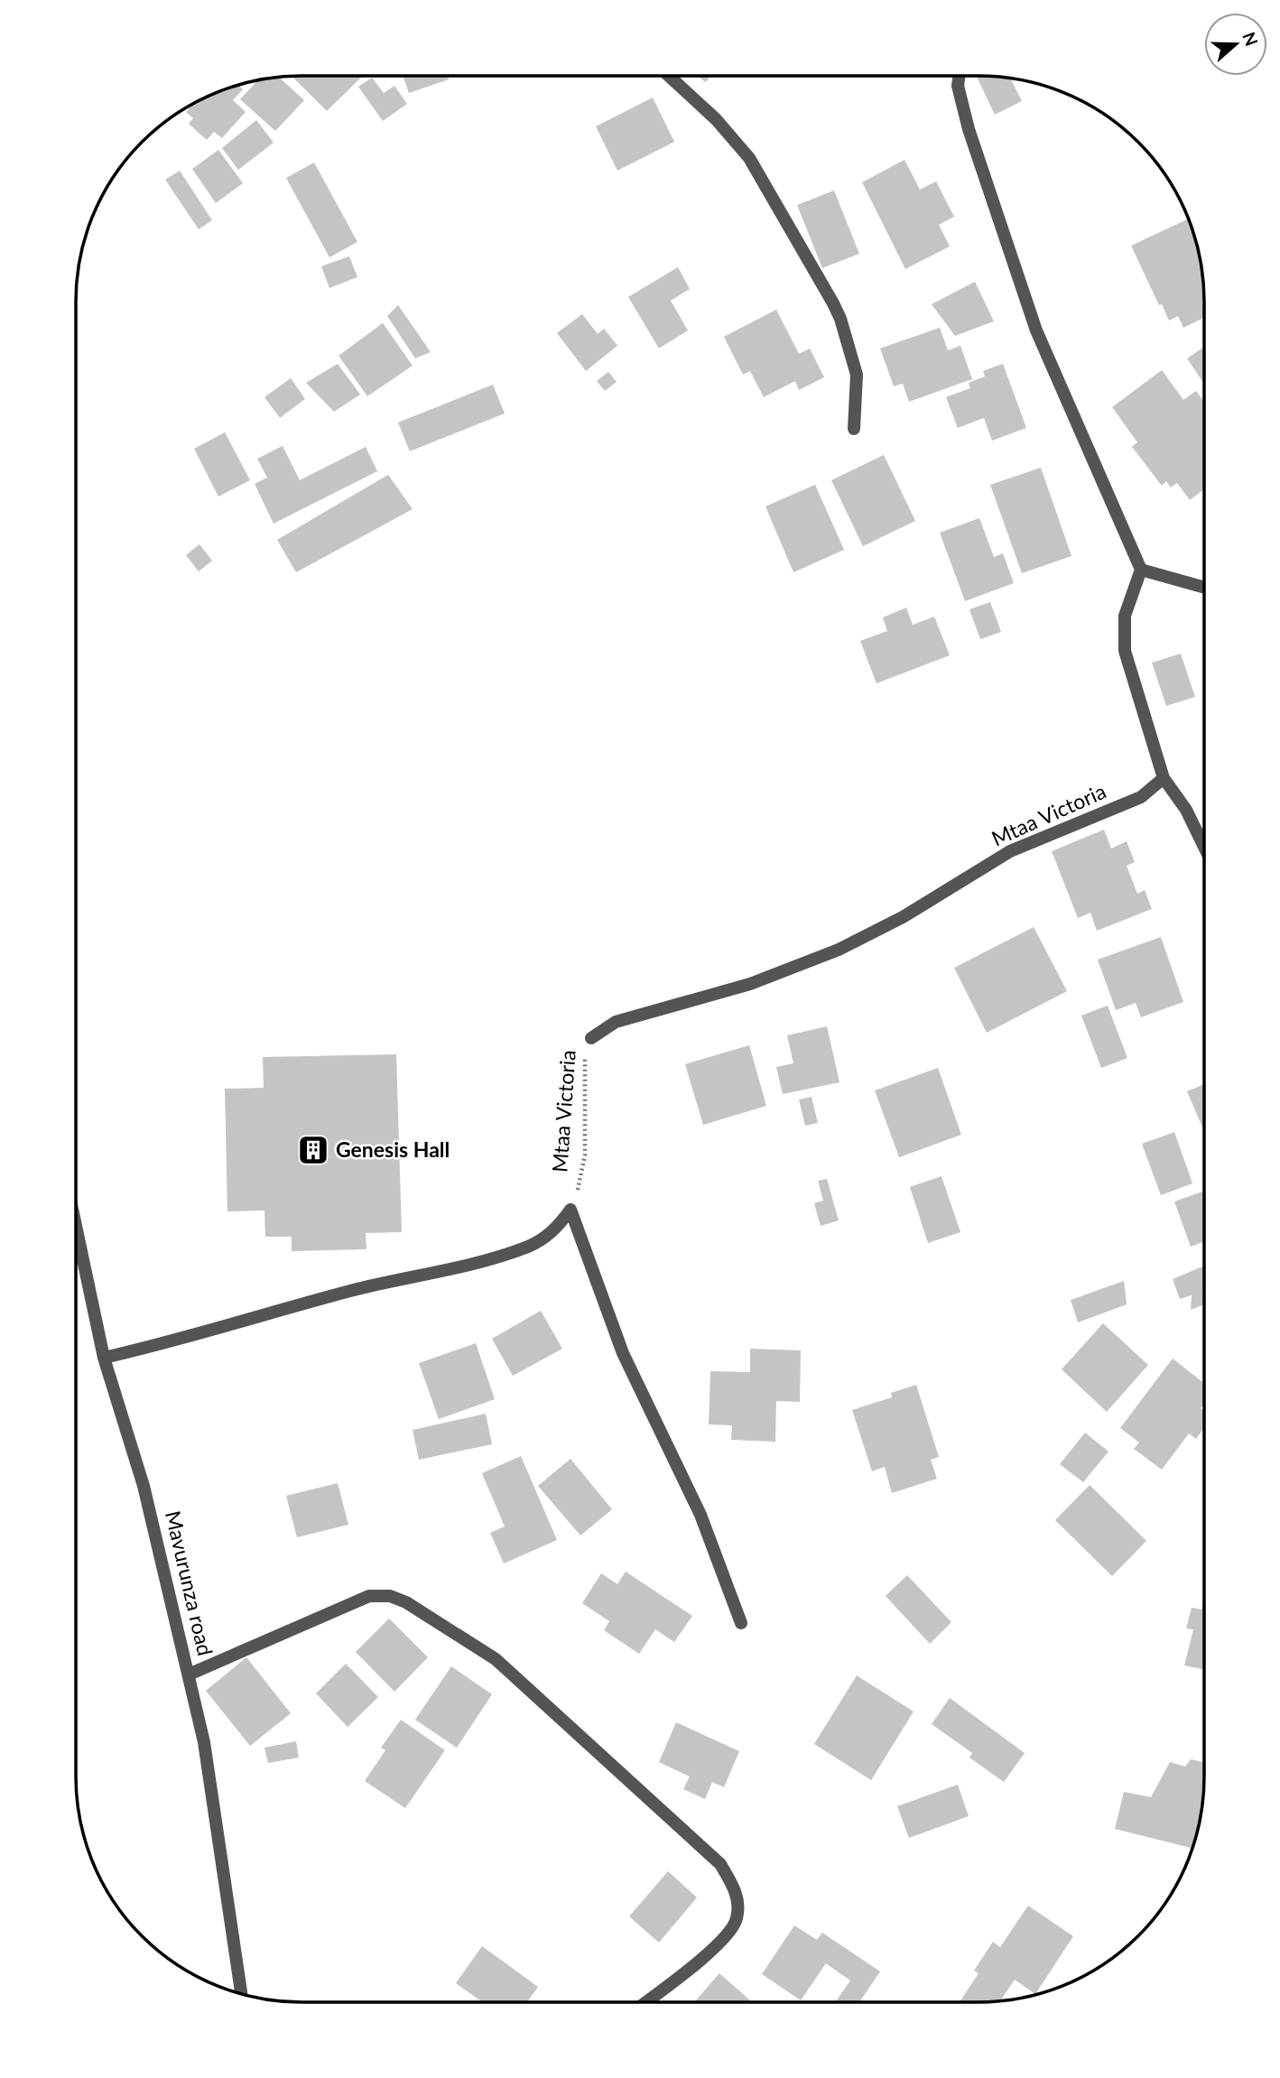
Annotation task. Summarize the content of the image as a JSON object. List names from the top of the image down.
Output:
{
  "streets": {
    "street": ["Mtaa Victoria", "Mavurunza road"]
  },
  "places": {
    "building": ["Genesis Hall"]
  },
  "north": "right"
}
